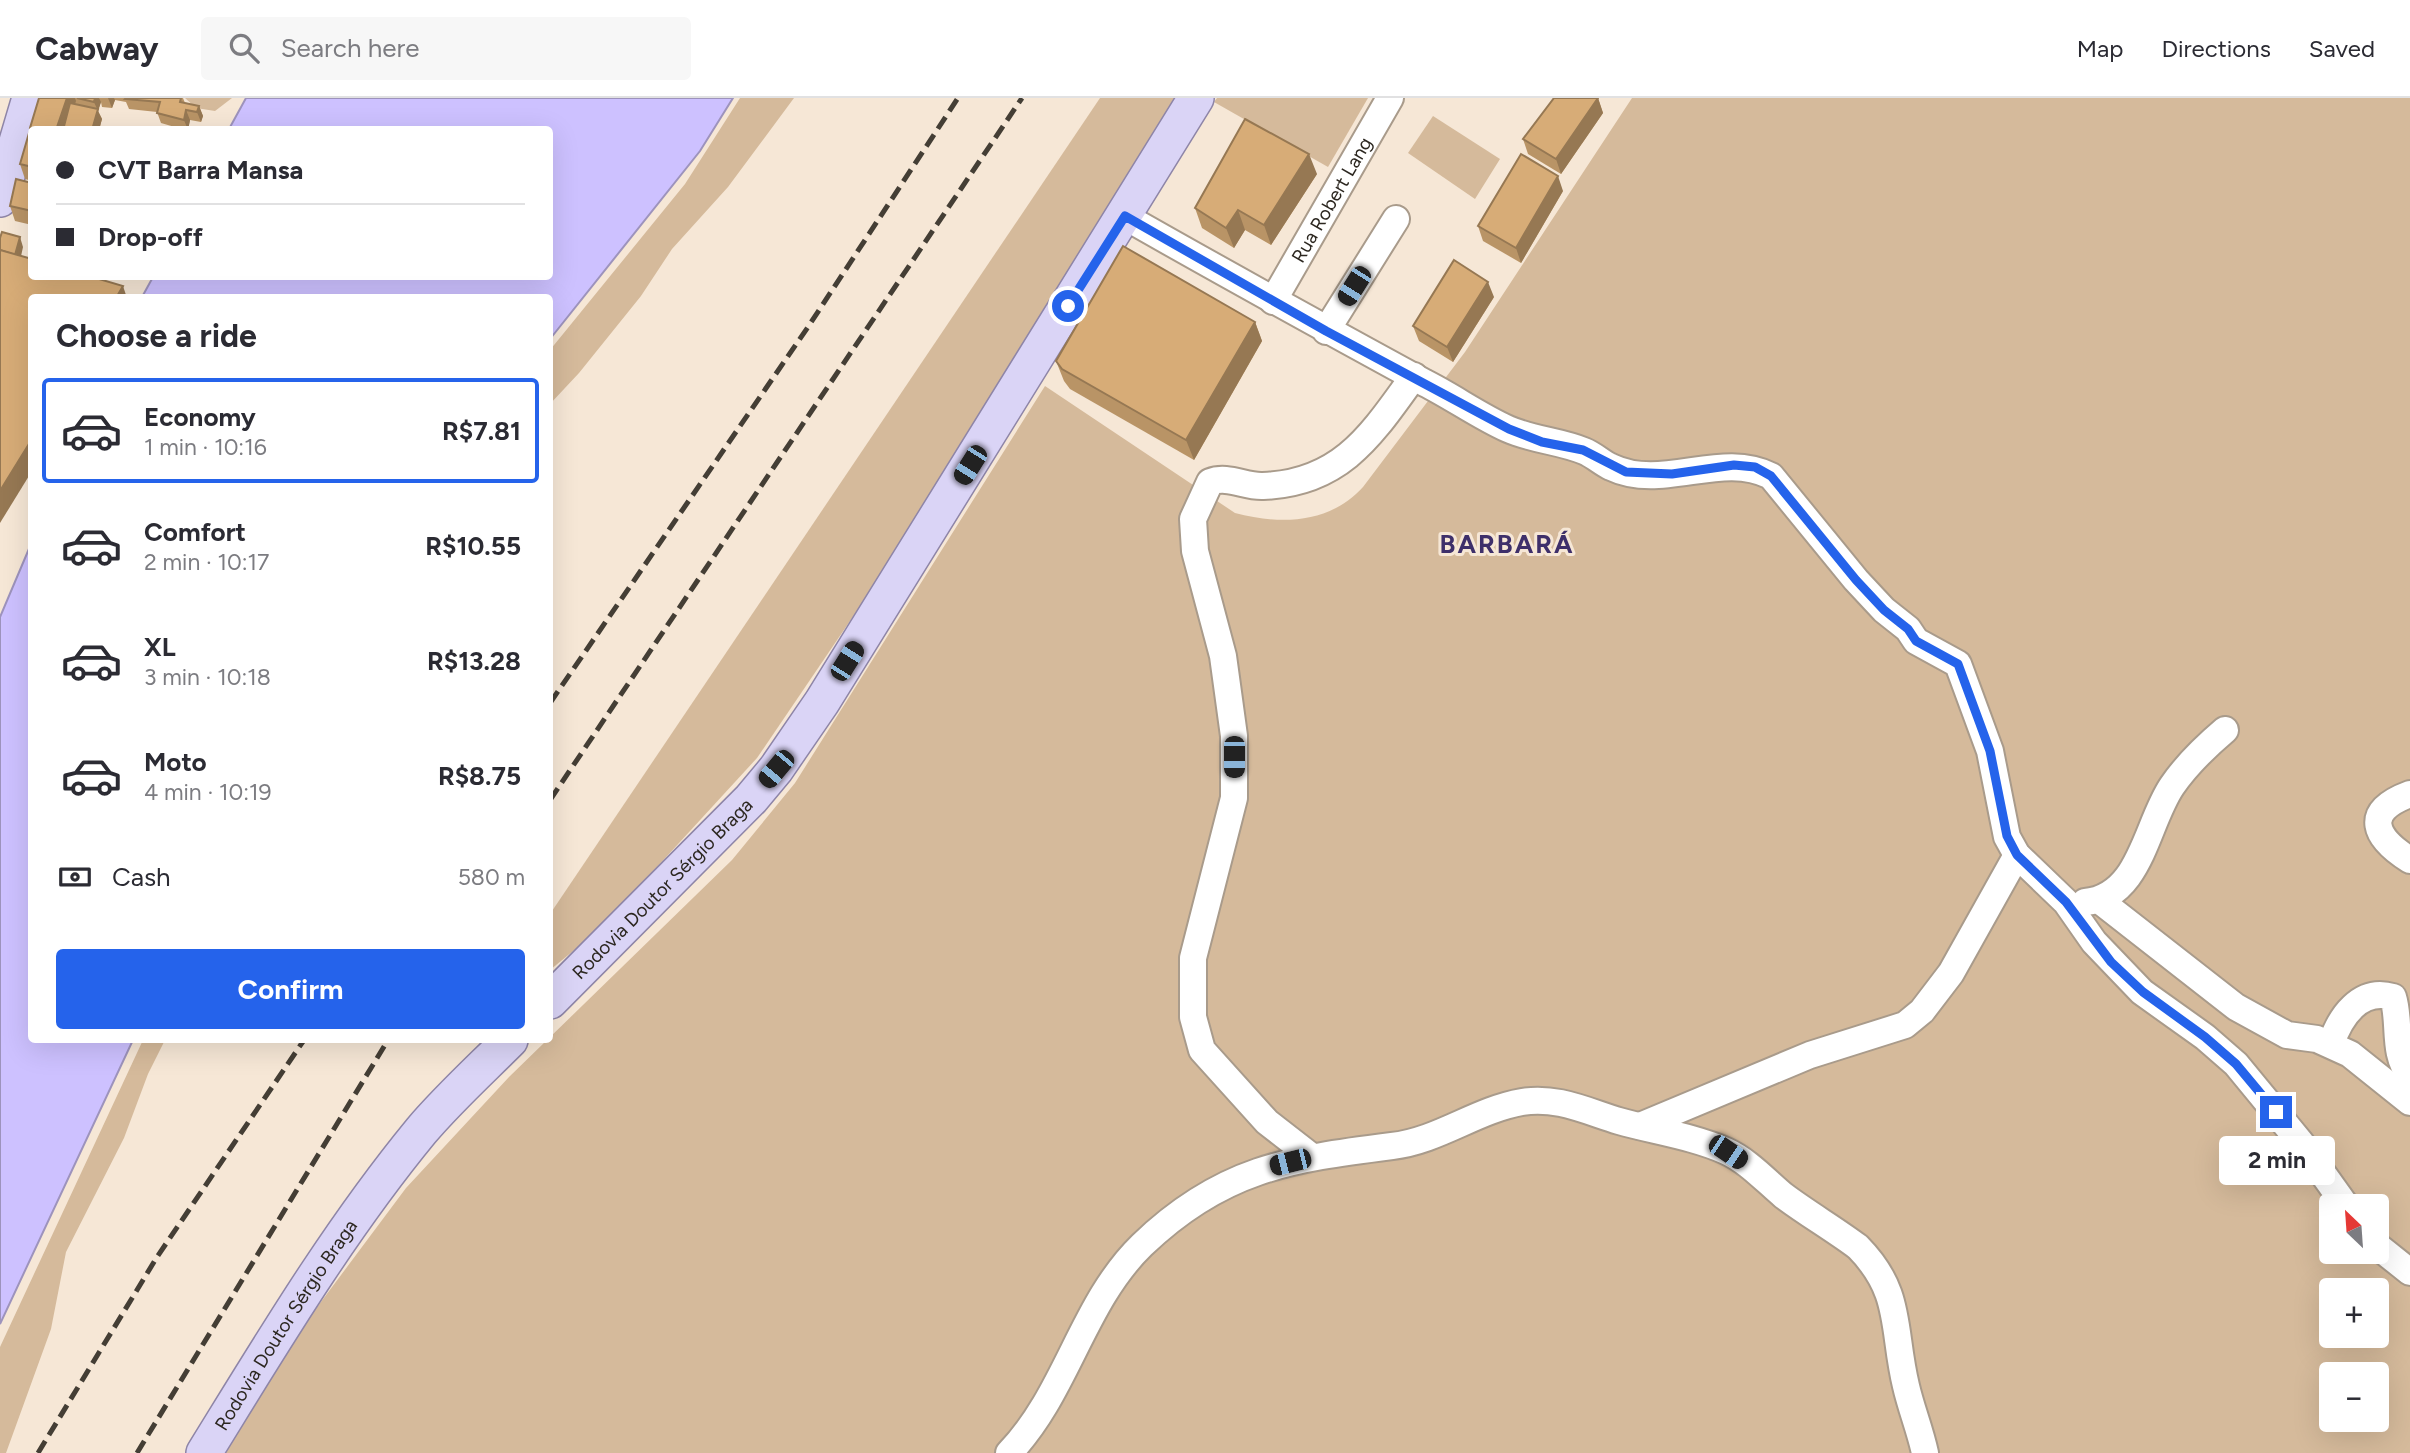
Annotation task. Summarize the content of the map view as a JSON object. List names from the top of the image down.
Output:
{
  "streets": {
    "main road": ["Rodovia Doutor Sérgio Braga"],
    "street": ["Rua Robert Lang"]
  },
  "districts": ["BARBARÁ"],
  "north": "top left",
  "page": {
    "header": "Cabway",
    "search": "Search here",
    "nav": ["Map", "Directions", "Saved"],
    "banner": ["CVT Barra Mansa", "Drop-off"],
    "heading": "Choose a ride",
    "list": [
      {
        "name": "Economy",
        "note": "1 min · 10:16",
        "value": "R$7.81"
      },
      {
        "name": "Comfort",
        "note": "2 min · 10:17",
        "value": "R$10.55"
      },
      {
        "name": "XL",
        "note": "3 min · 10:18",
        "value": "R$13.28"
      },
      {
        "name": "Moto",
        "note": "4 min · 10:19",
        "value": "R$8.75"
      }
    ],
    "pay": ["Cash", "580 m"],
    "buttons": "Confirm",
    "bubble": "2 min",
    "map_buttons": ["+", "−"]
  }
}
